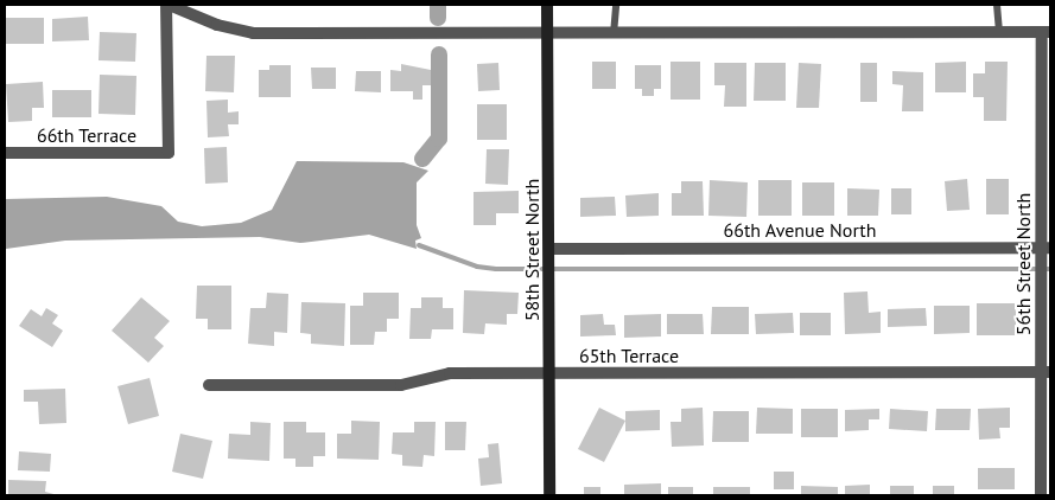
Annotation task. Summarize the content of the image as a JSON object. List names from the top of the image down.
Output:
{
  "streets": {
    "street": [
      "66th Terrace",
      "66th Avenue North",
      "58th Street North",
      "56th Street North",
      "65th Terrace"
    ]
  },
  "crossings": [
    ["66th Avenue North", "58th Street North"],
    ["66th Avenue North", "56th Street North"],
    ["58th Street North", "65th Terrace"],
    ["56th Street North", "65th Terrace"]
  ]
}
